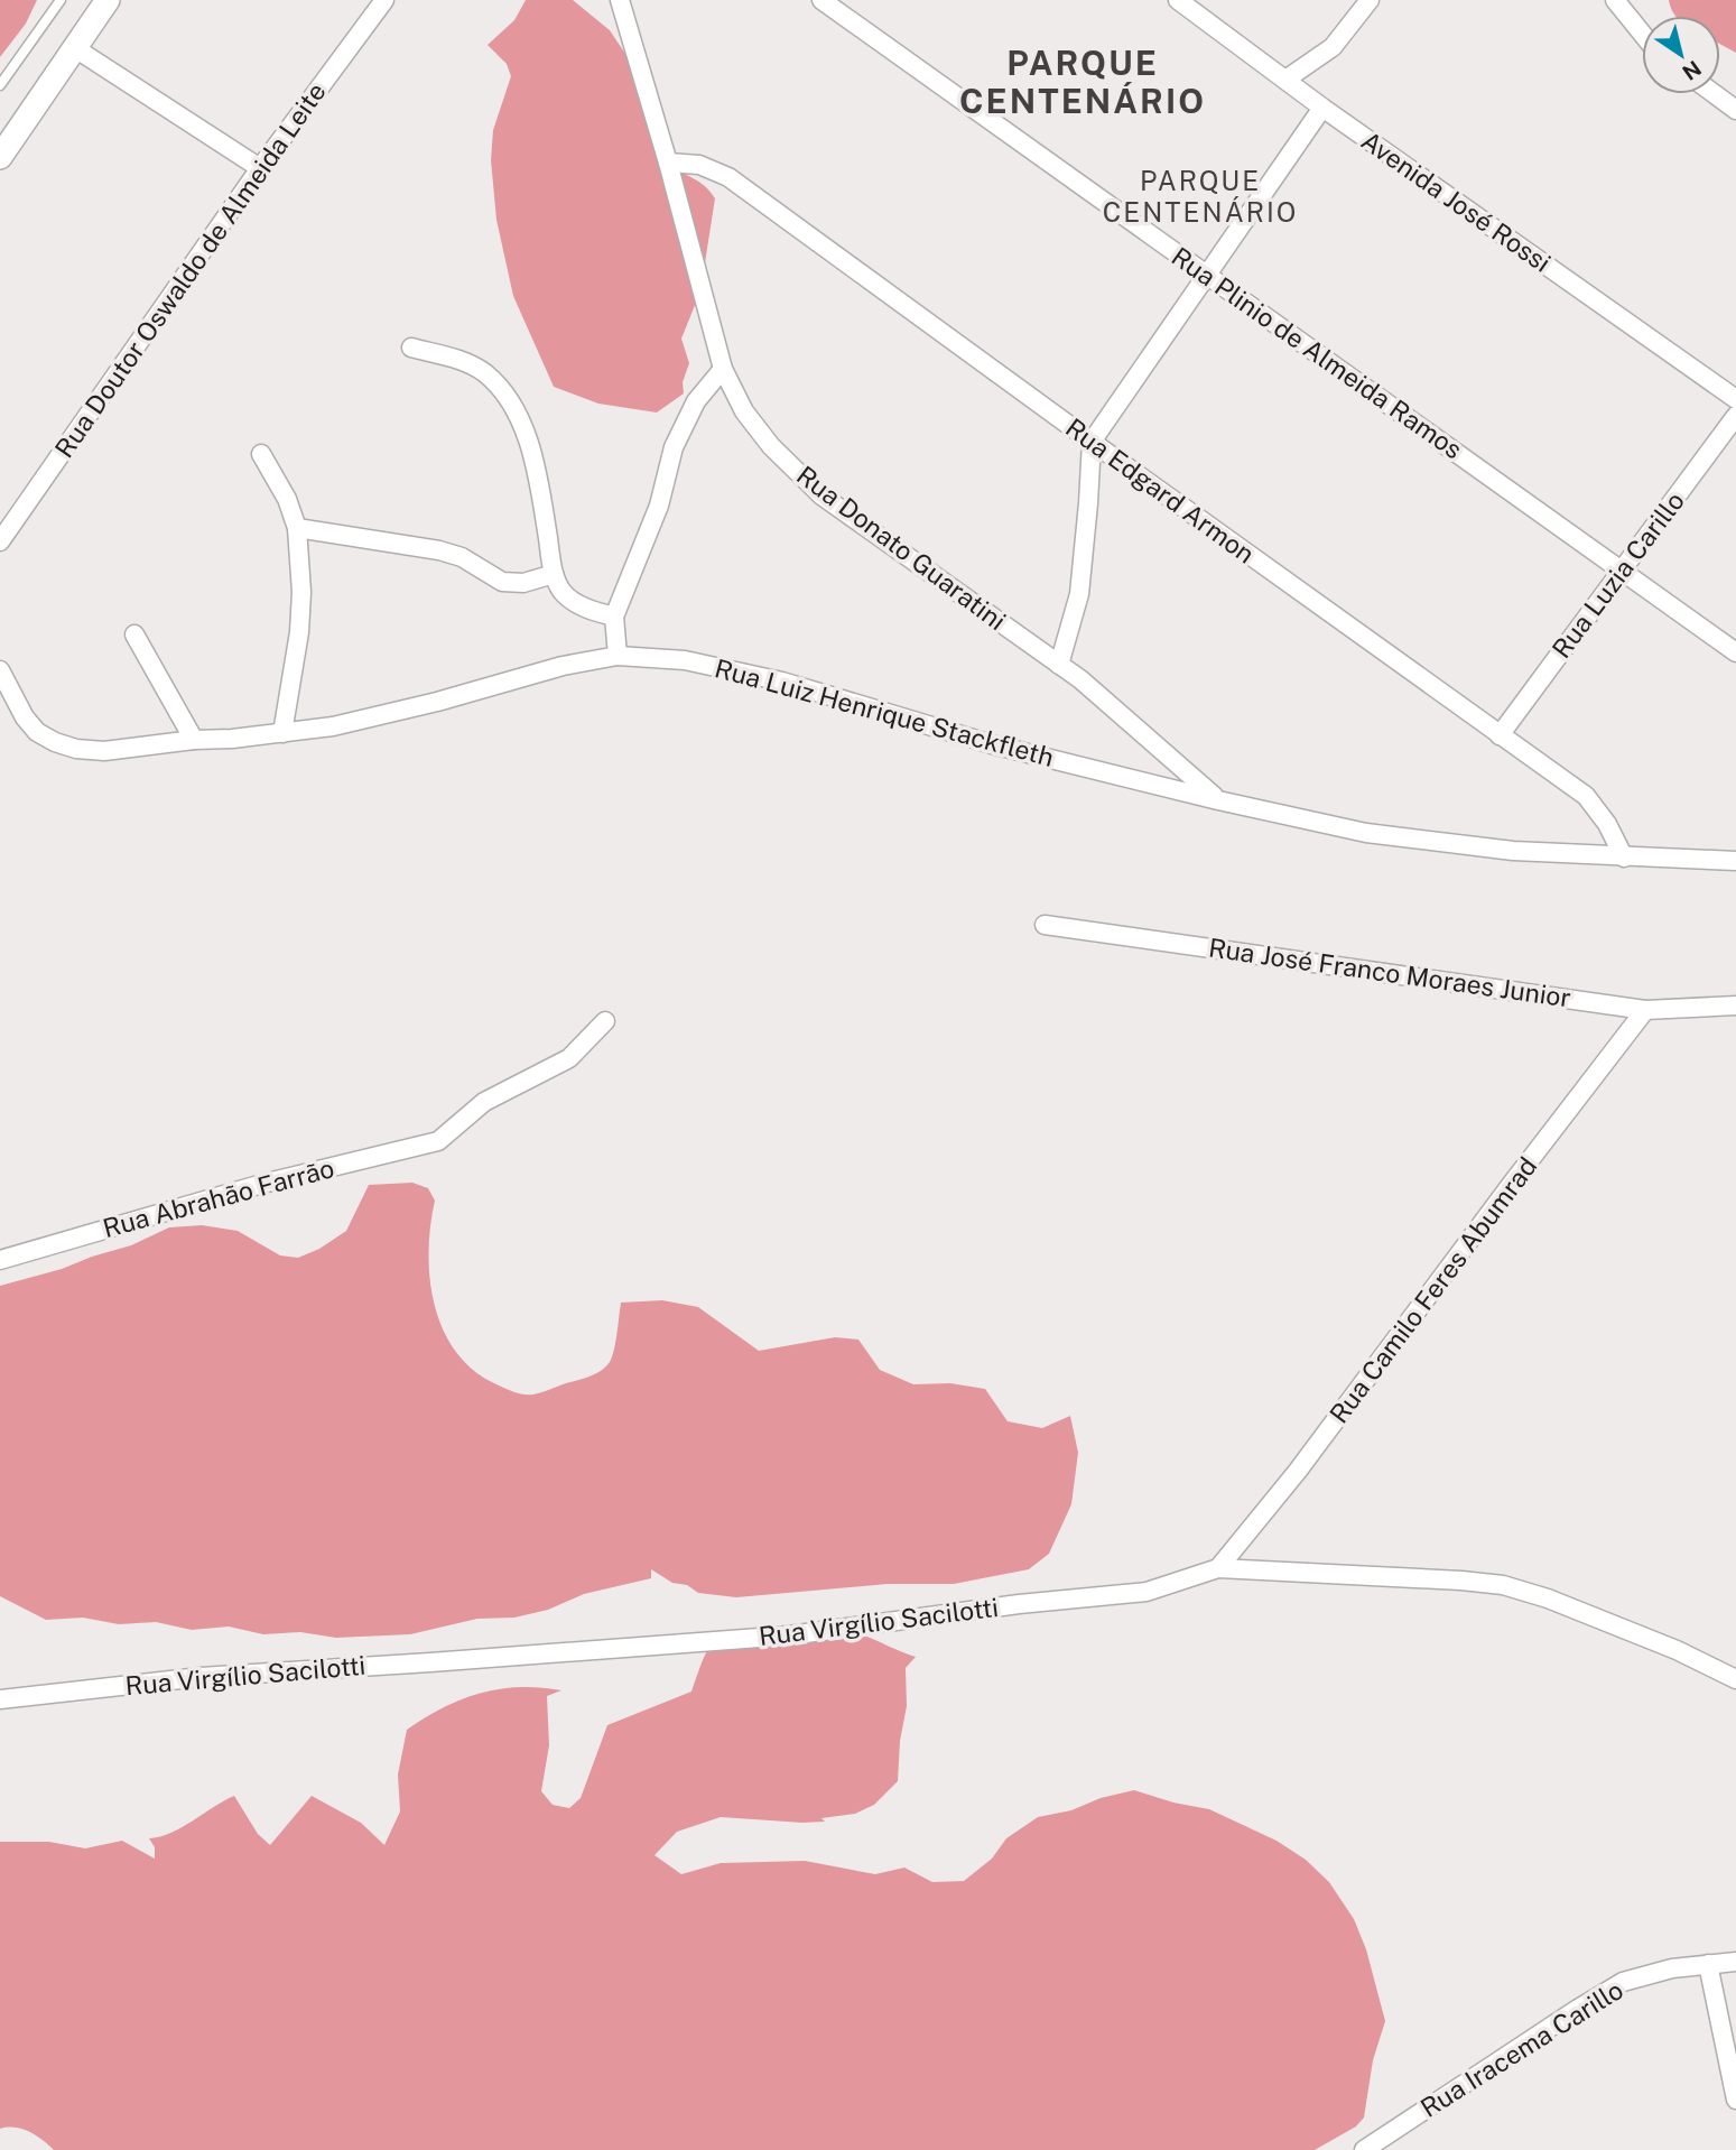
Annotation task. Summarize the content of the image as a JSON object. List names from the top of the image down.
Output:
{
  "streets": {
    "street": [
      "Avenida José Rossi",
      "Rua Doutor Oswaldo de Almeida Leite",
      "Rua Plinio de Almeida Ramos",
      "Rua Edgard Armon",
      "Rua Donato Guaratini",
      "Rua Luzia Carillo",
      "Rua Luiz Henrique Stackfleth",
      "Rua José Franco Moraes Junior",
      "Rua Abrahão Farrão",
      "Rua Camilo Feres Abumrad",
      "Rua Virgílio Sacilotti",
      "Rua Iracema Carillo"
    ]
  },
  "crossings": [
    ["Rua Plinio de Almeida Ramos", "Rua Luzia Carillo"],
    ["Rua Edgard Armon", "Rua Donato Guaratini"],
    ["Rua Edgard Armon", "Rua Luzia Carillo"],
    ["Rua Edgard Armon", "Rua Luiz Henrique Stackfleth"],
    ["Rua Donato Guaratini", "Rua Luiz Henrique Stackfleth"],
    ["Rua José Franco Moraes Junior", "Rua Camilo Feres Abumrad"],
    ["Rua Camilo Feres Abumrad", "Rua Virgílio Sacilotti"]
  ],
  "districts": ["PARQUE CENTENÁRIO", "PARQUE CENTENÁRIO"],
  "north": "bottom right"
}
